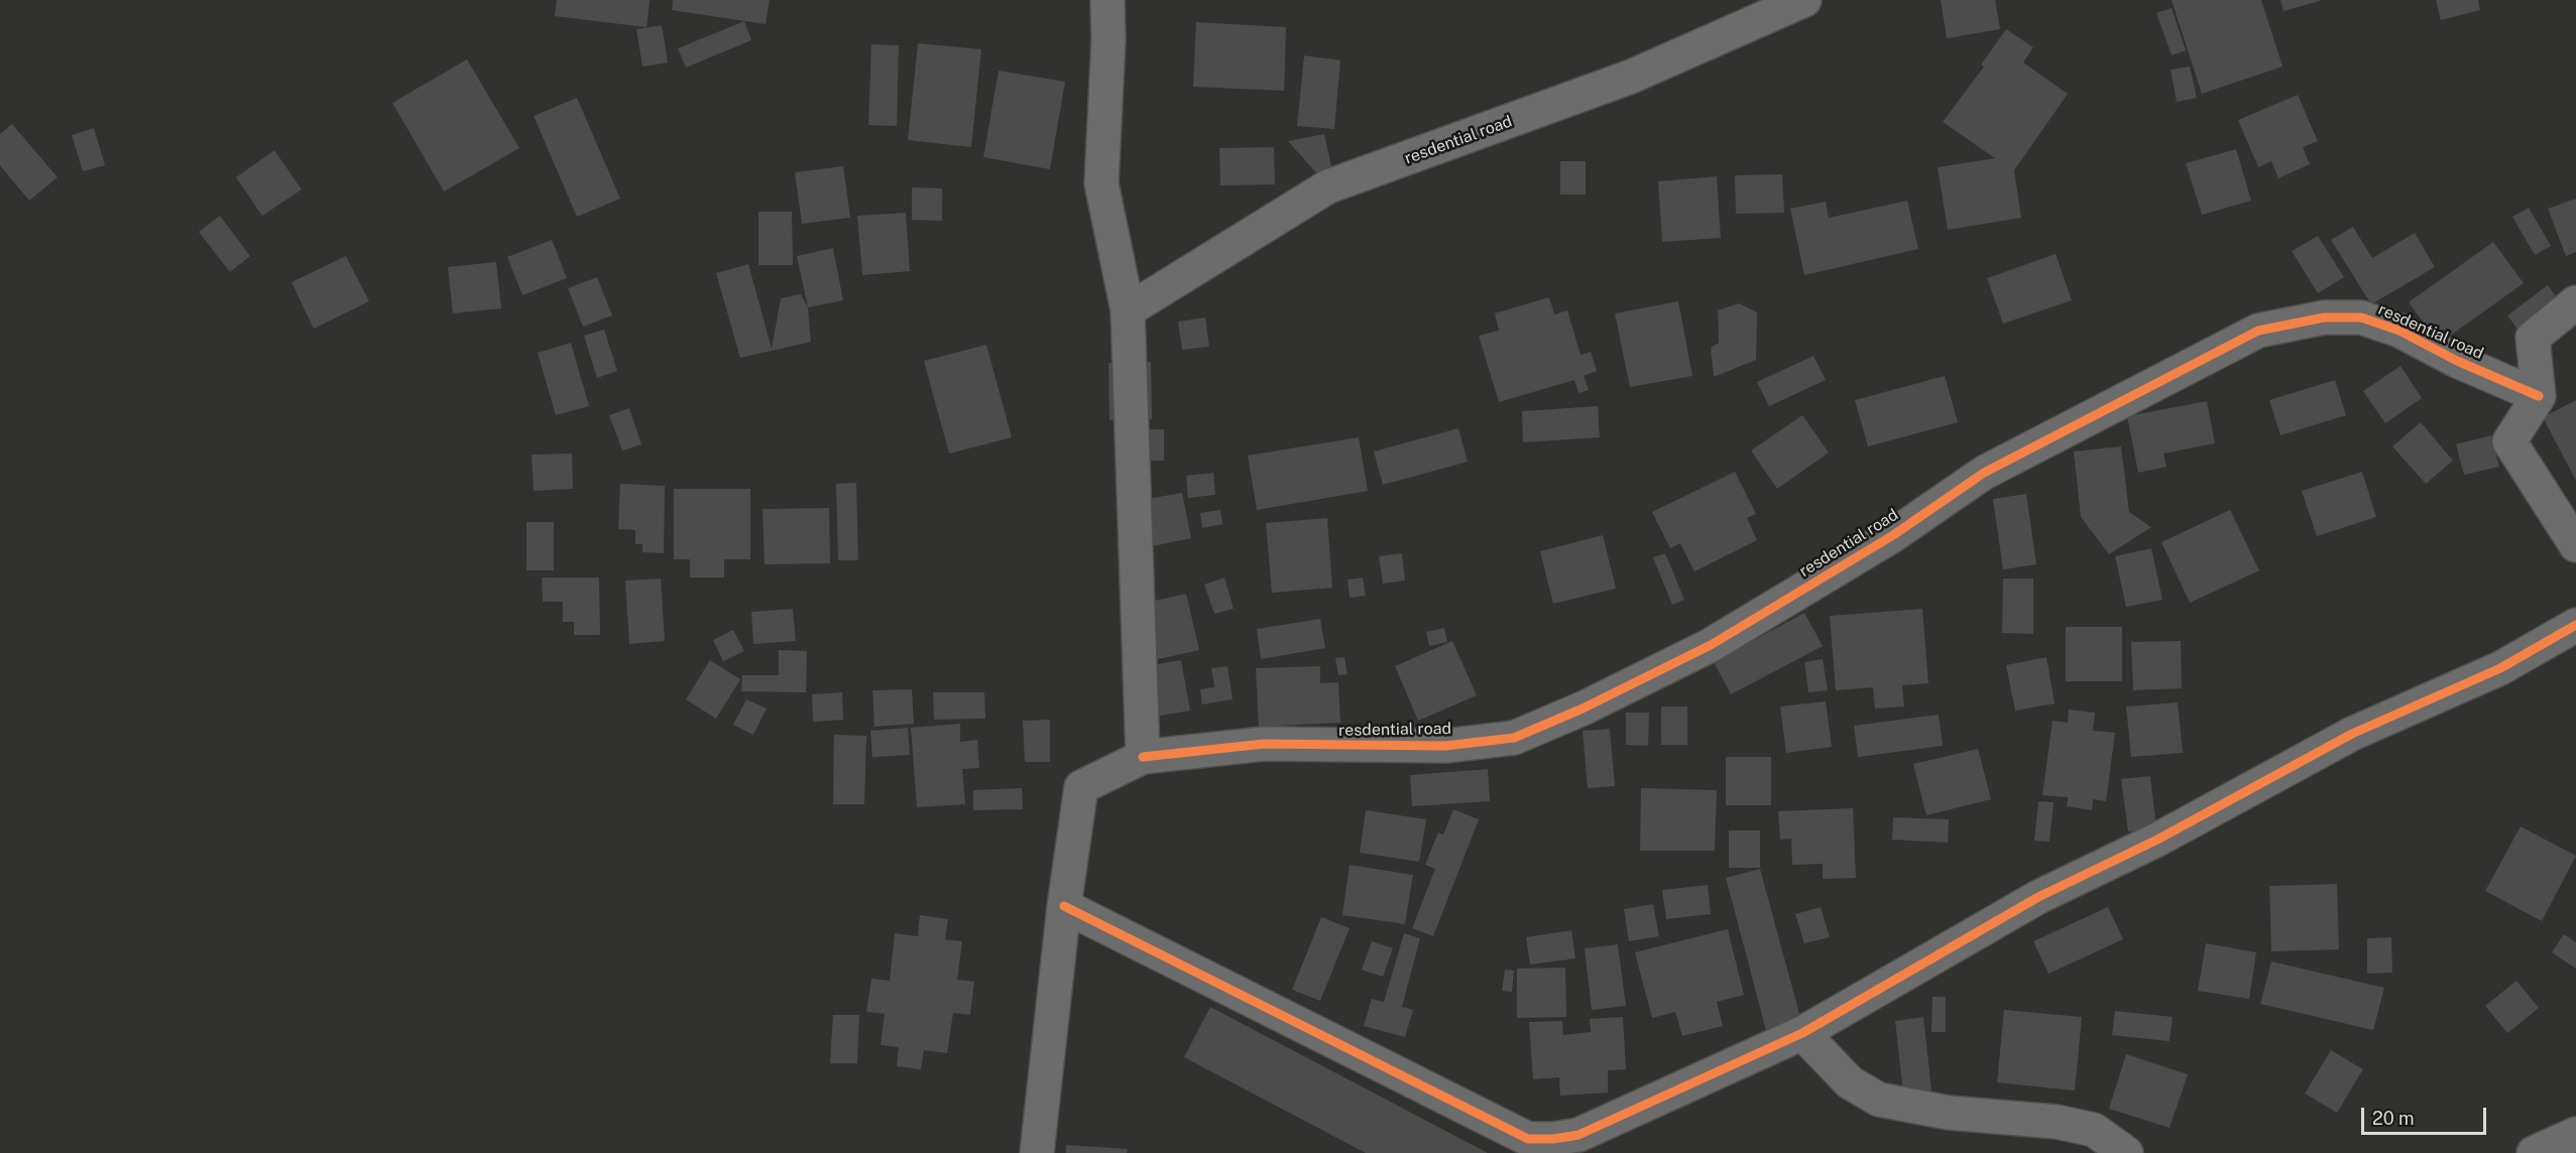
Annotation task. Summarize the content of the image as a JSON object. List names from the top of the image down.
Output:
{
  "streets": {
    "street": ["resdential road"]
  },
  "scale_bar": "20 m"
}
